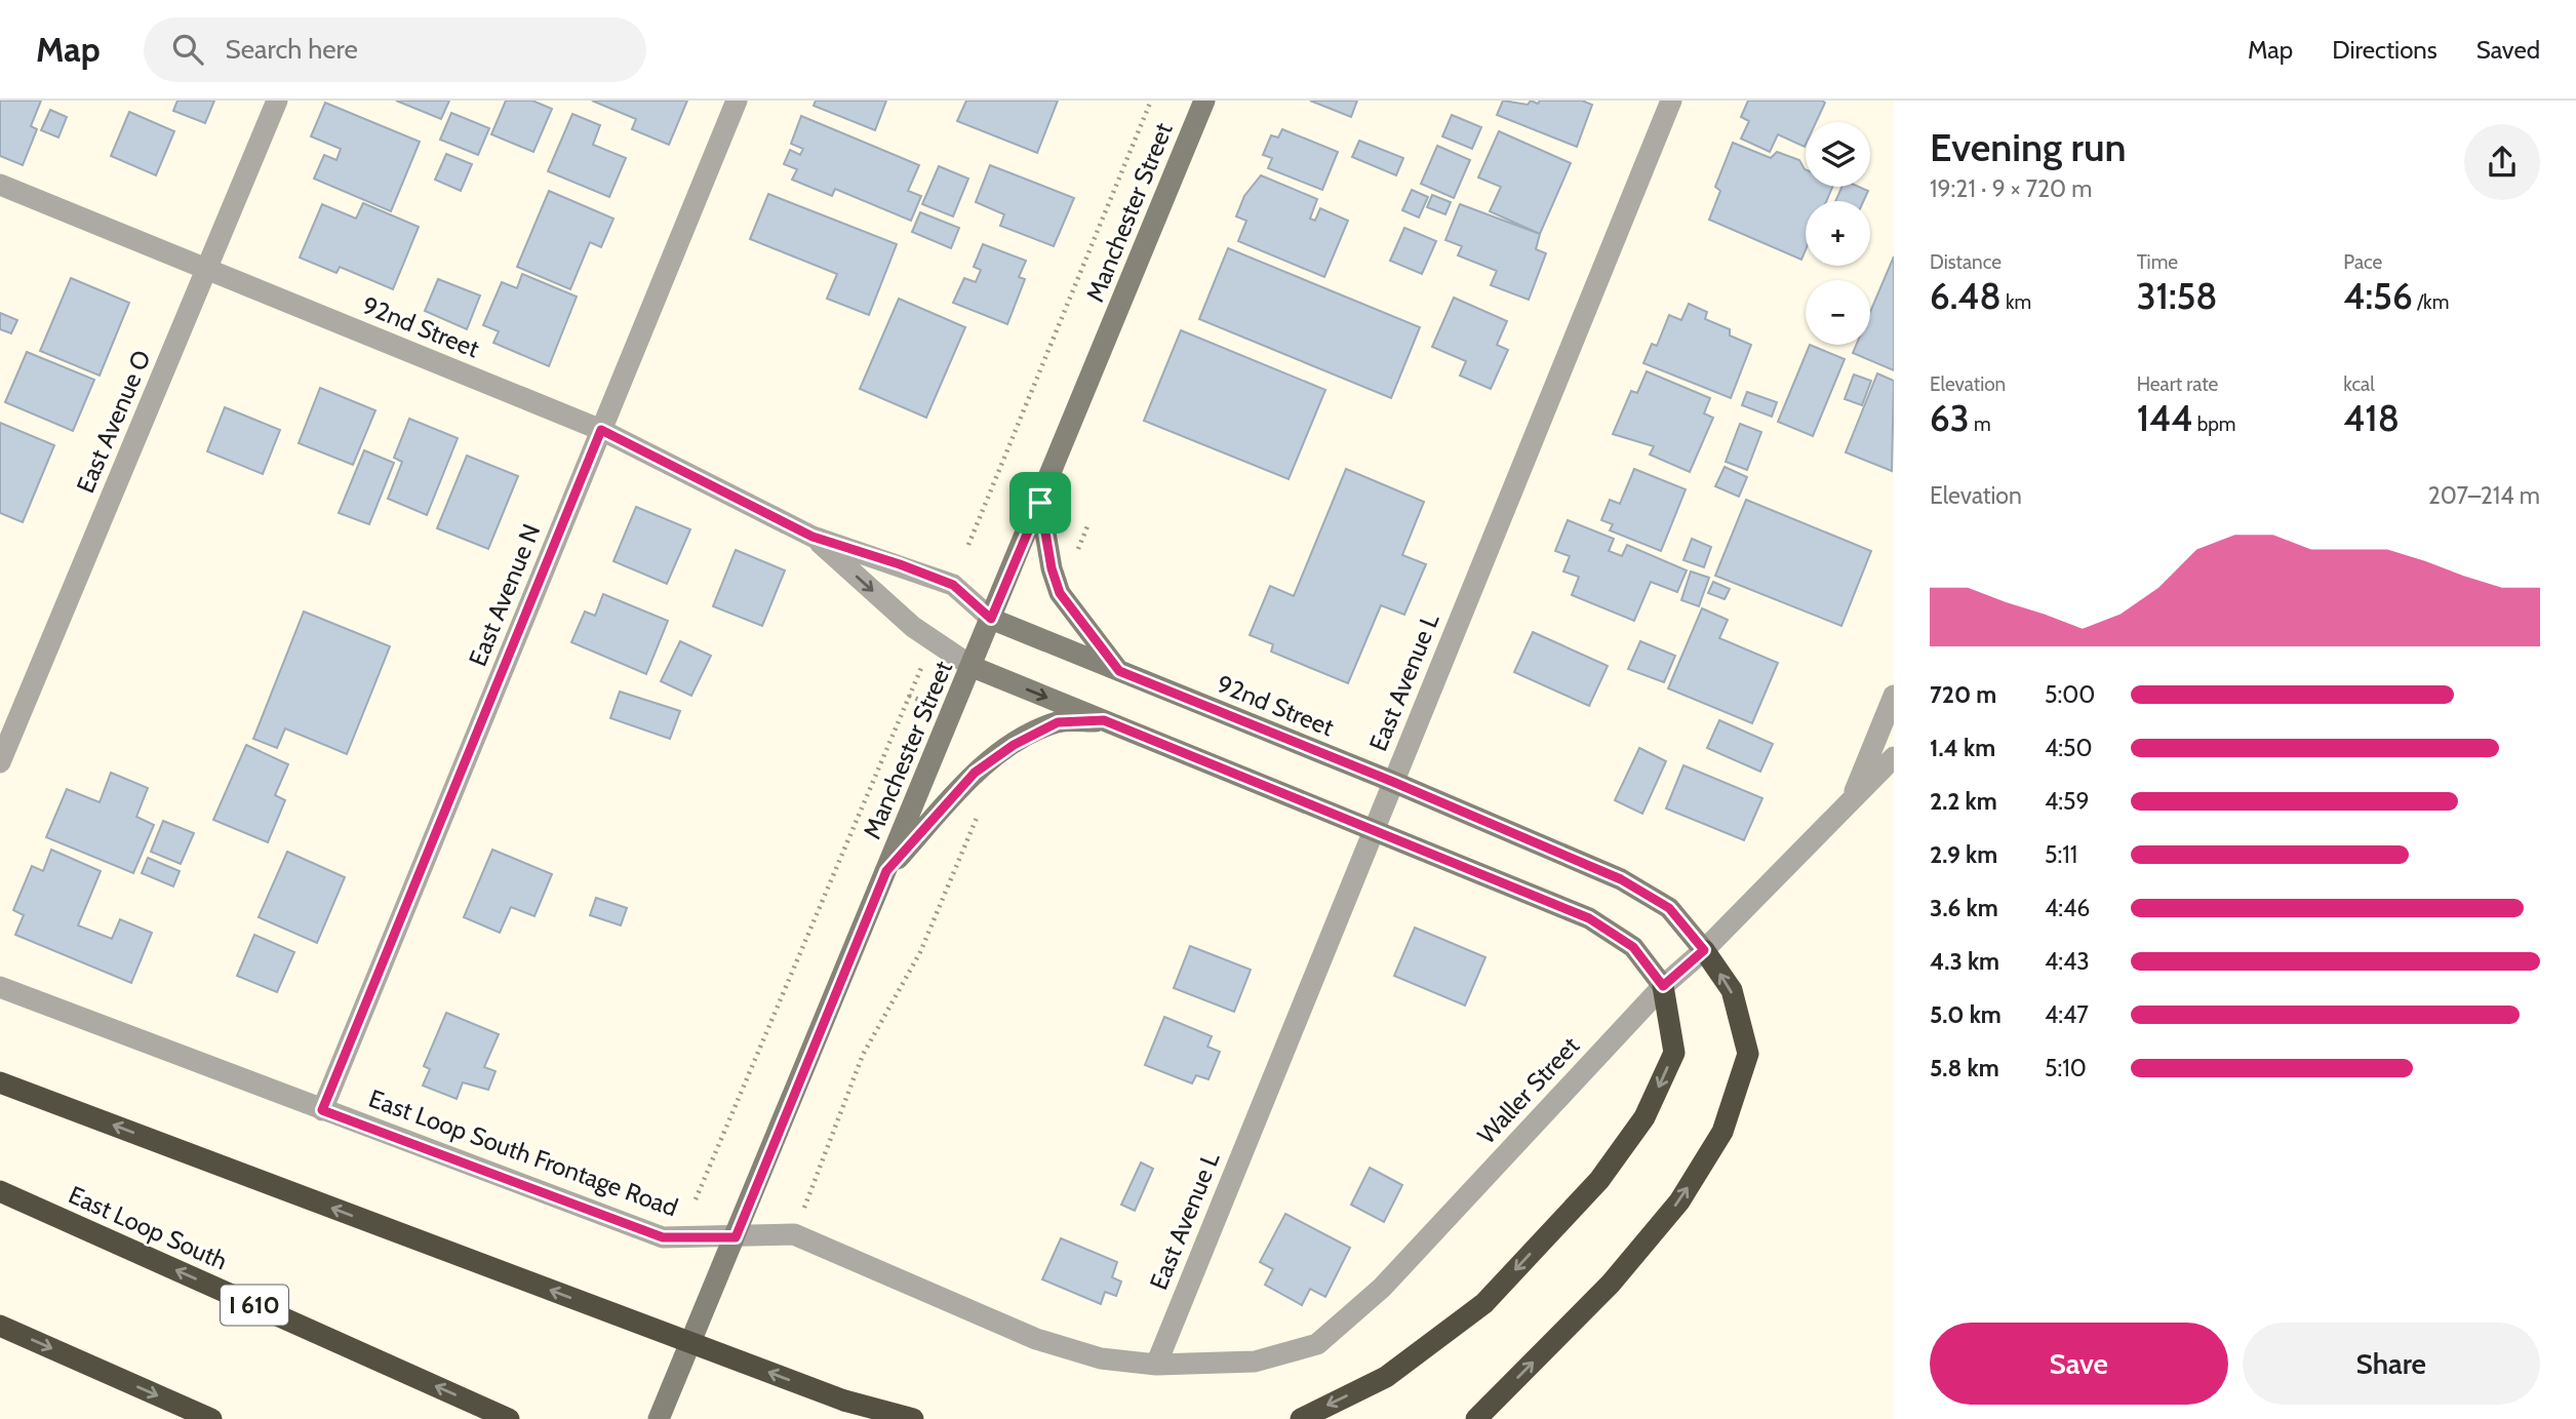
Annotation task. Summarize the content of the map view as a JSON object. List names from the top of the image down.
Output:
{
  "streets": {
    "highway": ["East Loop South", "I 610"],
    "main road": ["Manchester Street", "92nd Street"],
    "street": [
      "East Avenue O",
      "East Avenue N",
      "East Avenue L",
      "Waller Street",
      "East Loop South Frontage Road"
    ]
  },
  "crossings": [
    ["Manchester Street", "92nd Street"],
    ["Manchester Street", "East Loop South Frontage Road"],
    ["92nd Street", "East Avenue O"],
    ["92nd Street", "East Avenue N"],
    ["92nd Street", "East Avenue L"],
    ["92nd Street", "Waller Street"],
    ["East Avenue N", "East Loop South Frontage Road"],
    ["East Avenue L", "Waller Street"],
    ["East Avenue L", "East Loop South Frontage Road"],
    ["Waller Street", "East Loop South Frontage Road"]
  ],
  "page": {
    "header": "Map",
    "search": "Search here",
    "nav": ["Map", "Directions", "Saved"],
    "heading": ["Evening run", "19:21 · 9 × 720 m"],
    "map_buttons": ["+", "−"],
    "stats": [
      ["Distance", "6.48 km"],
      ["Time", "31:58"],
      ["Pace", "4:56 /km"],
      ["Elevation", "63 m"],
      ["Heart rate", "144 bpm"],
      ["kcal", "418"]
    ],
    "chart": ["Elevation", "207–214 m"],
    "list": [
      {
        "name": "720 m",
        "note": "5:00"
      },
      {
        "name": "1.4 km",
        "note": "4:50"
      },
      {
        "name": "2.2 km",
        "note": "4:59"
      },
      {
        "name": "2.9 km",
        "note": "5:11"
      },
      {
        "name": "3.6 km",
        "note": "4:46"
      },
      {
        "name": "4.3 km",
        "note": "4:43"
      },
      {
        "name": "5.0 km",
        "note": "4:47"
      },
      {
        "name": "5.8 km",
        "note": "5:10"
      }
    ],
    "buttons": ["Save", "Share"]
  }
}
